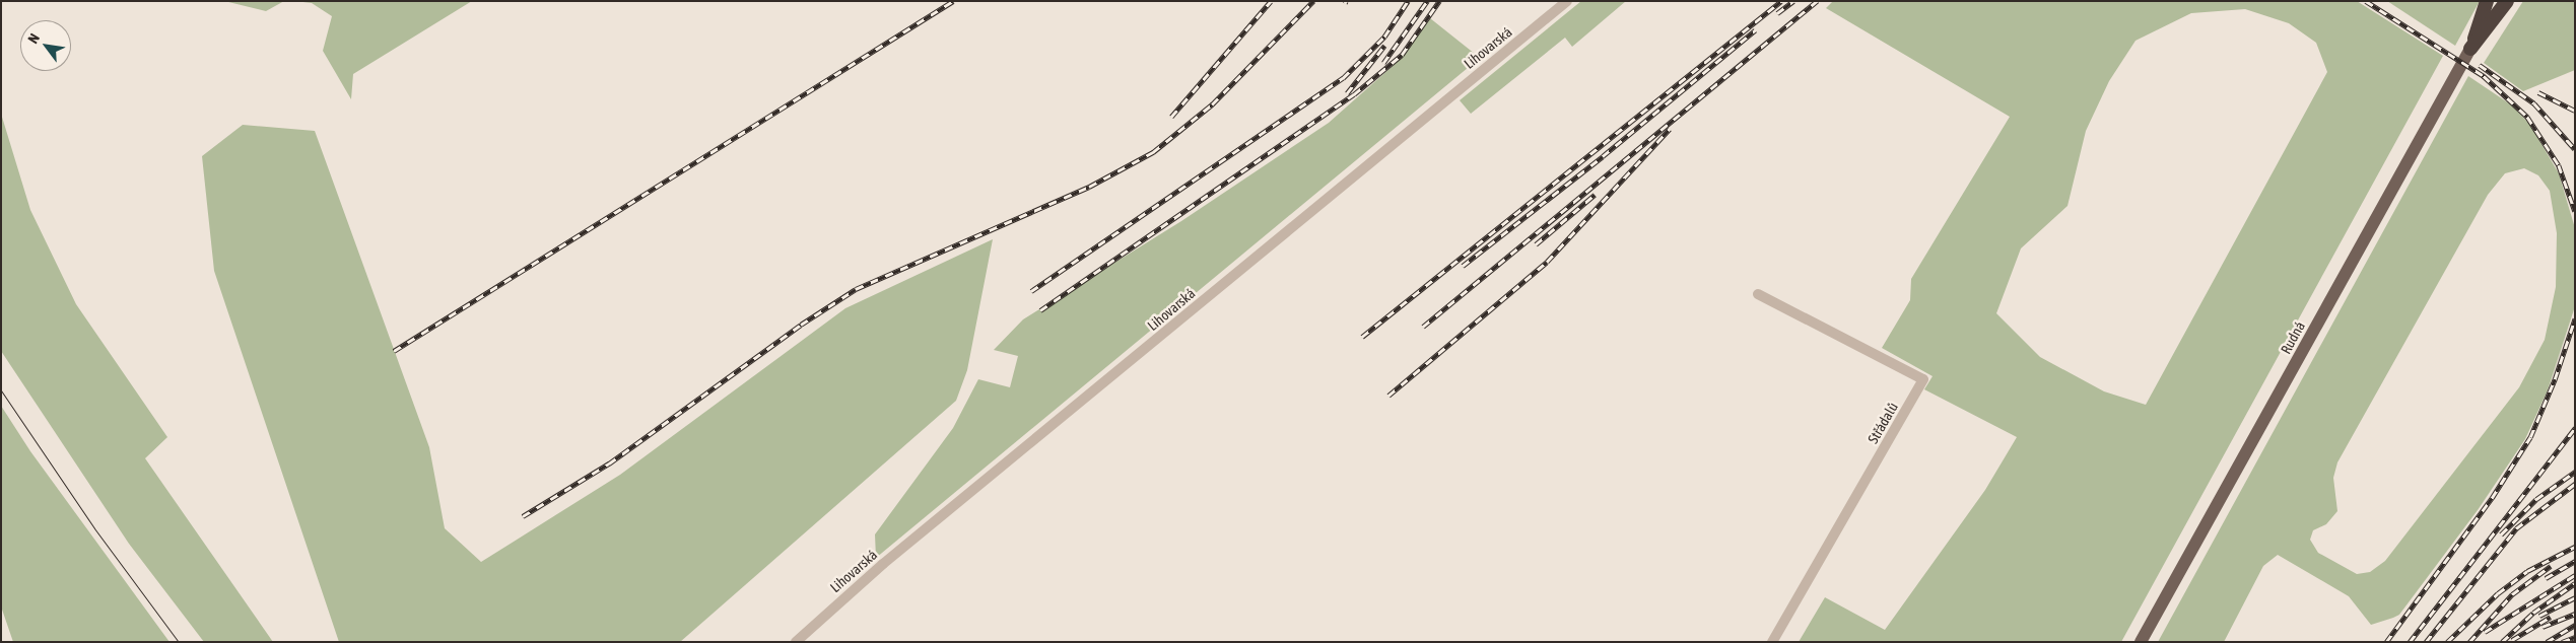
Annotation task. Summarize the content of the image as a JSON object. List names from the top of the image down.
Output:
{
  "streets": {
    "main road": ["Rudná"],
    "street": ["Lihovarská", "Střádalů"]
  },
  "north": "top left"
}
